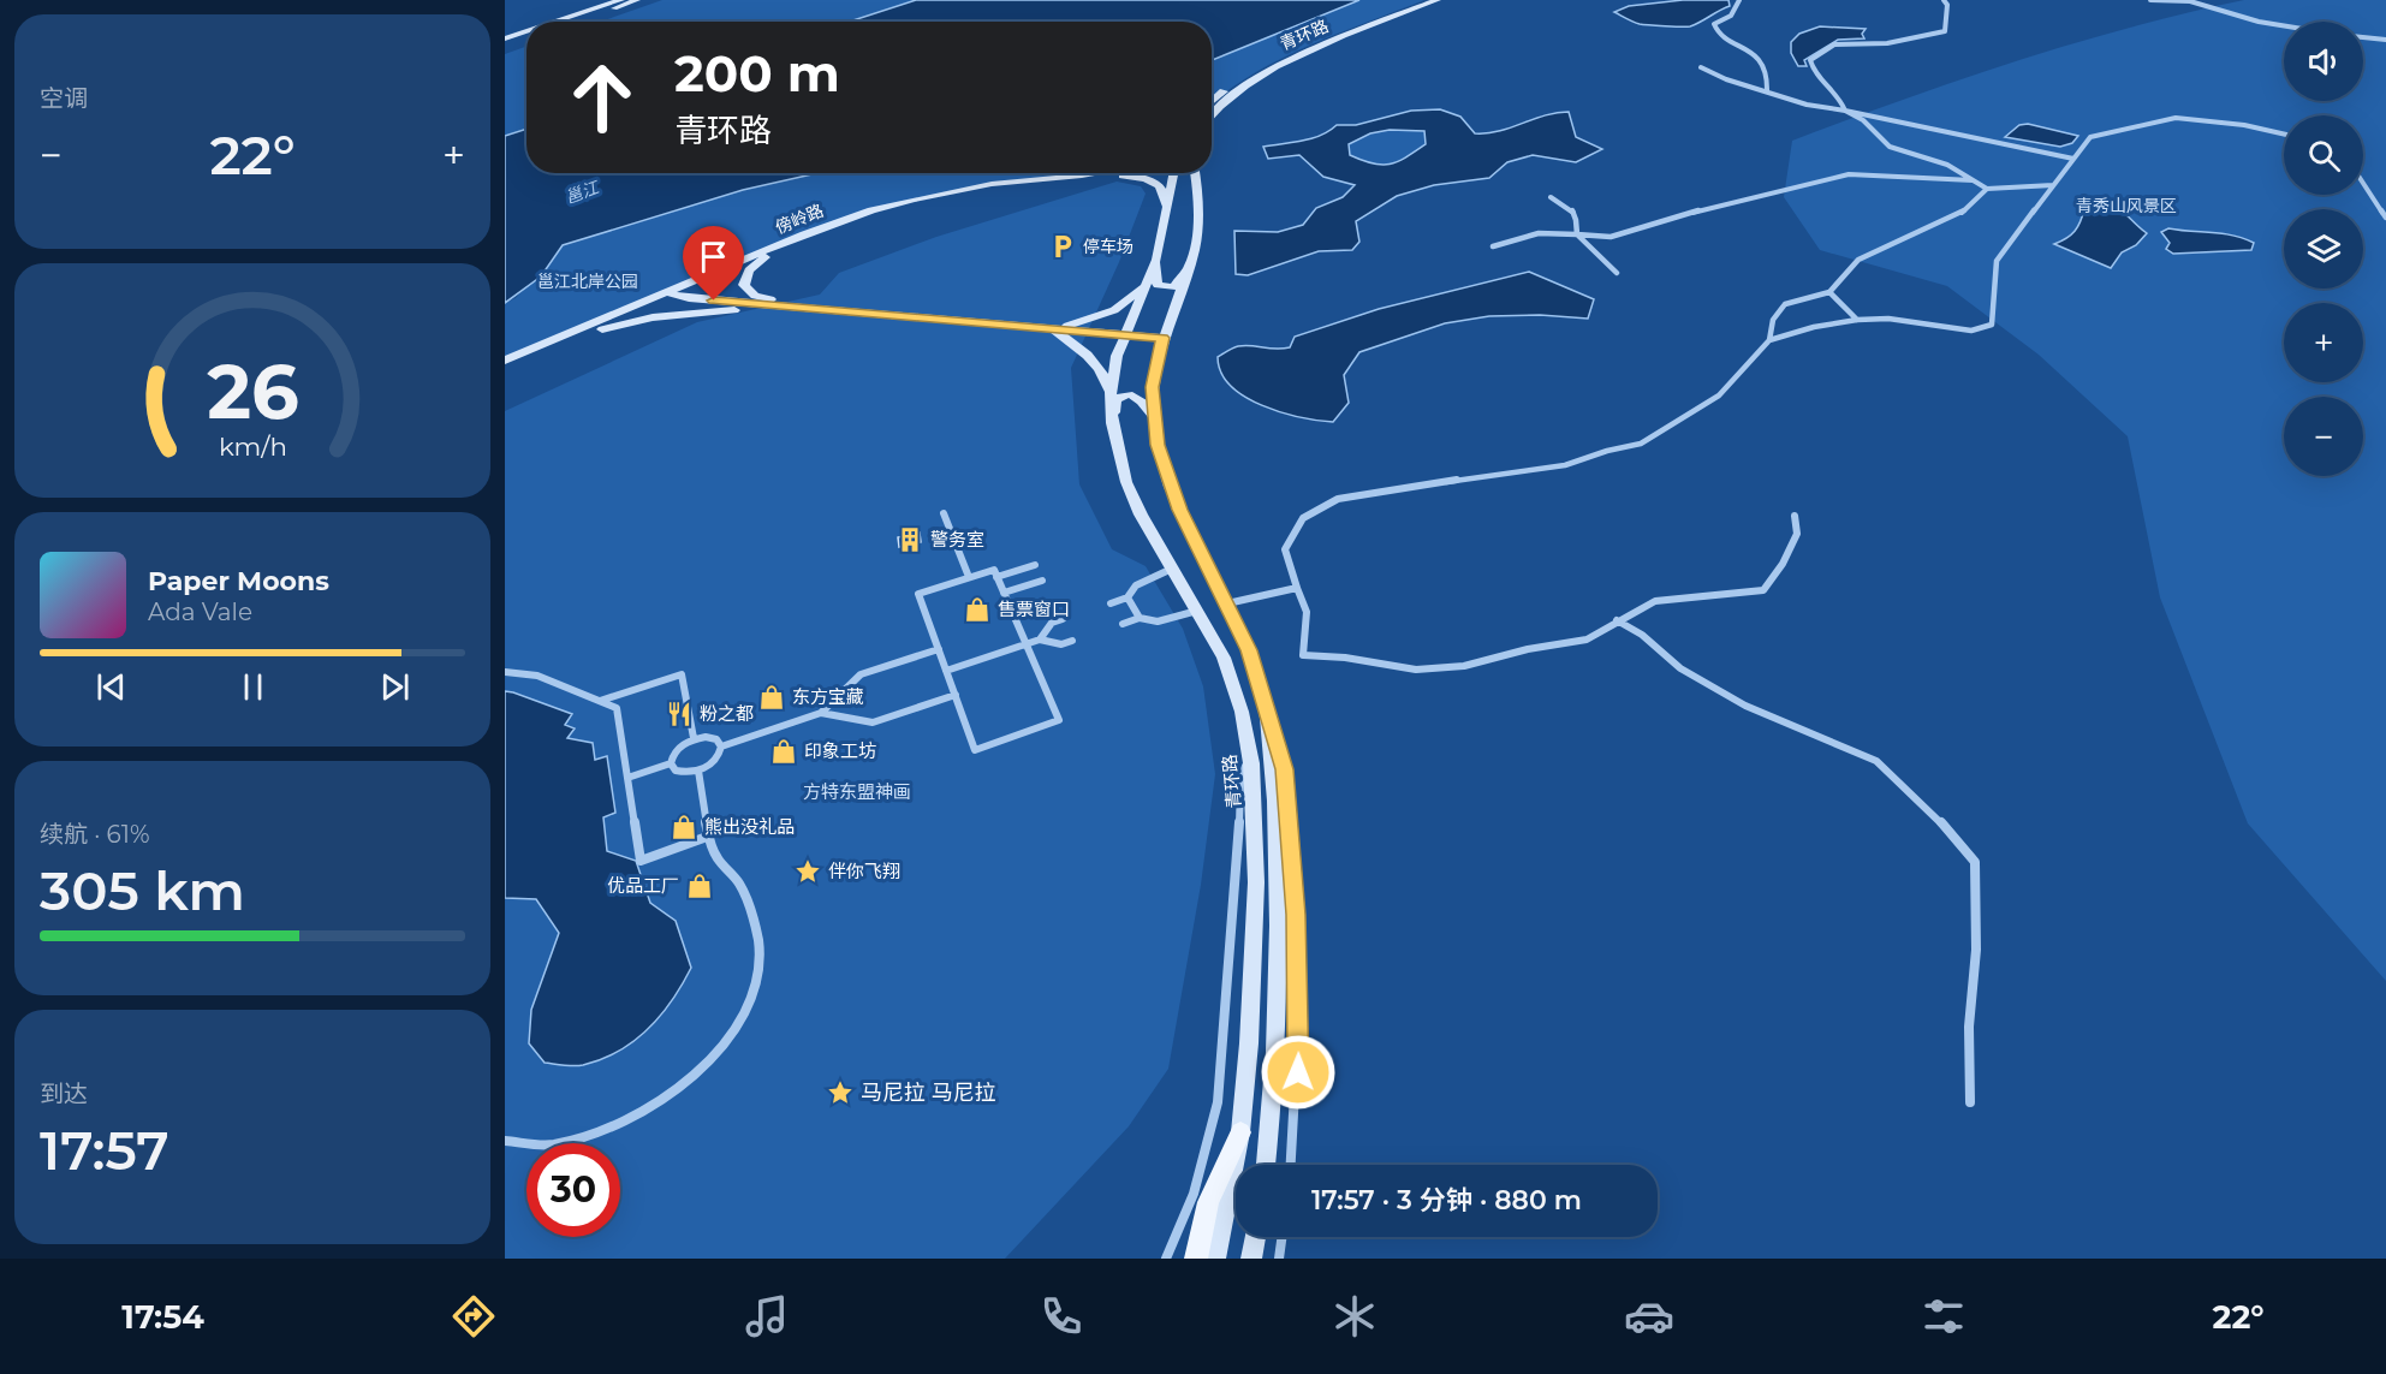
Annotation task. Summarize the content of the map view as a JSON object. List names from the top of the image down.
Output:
{
  "streets": {
    "main road": ["青环路", "傍岭路"]
  },
  "water": ["邕江"],
  "parks": ["青秀山风景区", "邕江北岸公园", "方特东盟神画"],
  "places": {
    "parking": ["停车场"],
    "building": ["警务室"],
    "shop": [
      "售票窗口",
      "东方宝藏",
      "印象工坊",
      "熊出没礼品",
      "优品工厂"
    ],
    "restaurant": ["粉之都"],
    "place": ["伴你飞翔", "马尼拉 马尼拉"]
  },
  "page": {
    "tile": [
      "空调",
      ["续航 · 61%", "305 km"],
      ["到达", "17:57"]
    ],
    "map_buttons": ["+", "−"],
    "turn": ["200 m", "青环路"],
    "heat": ["−", "22°", "+"],
    "song": ["Paper Moons", "Ada Vale"],
    "limit": "30",
    "trip": "17:57 · 3 分钟 · 880 m",
    "tabs": ["17:54", "22°"],
    "gauge": ["26", "km/h"]
  }
}
